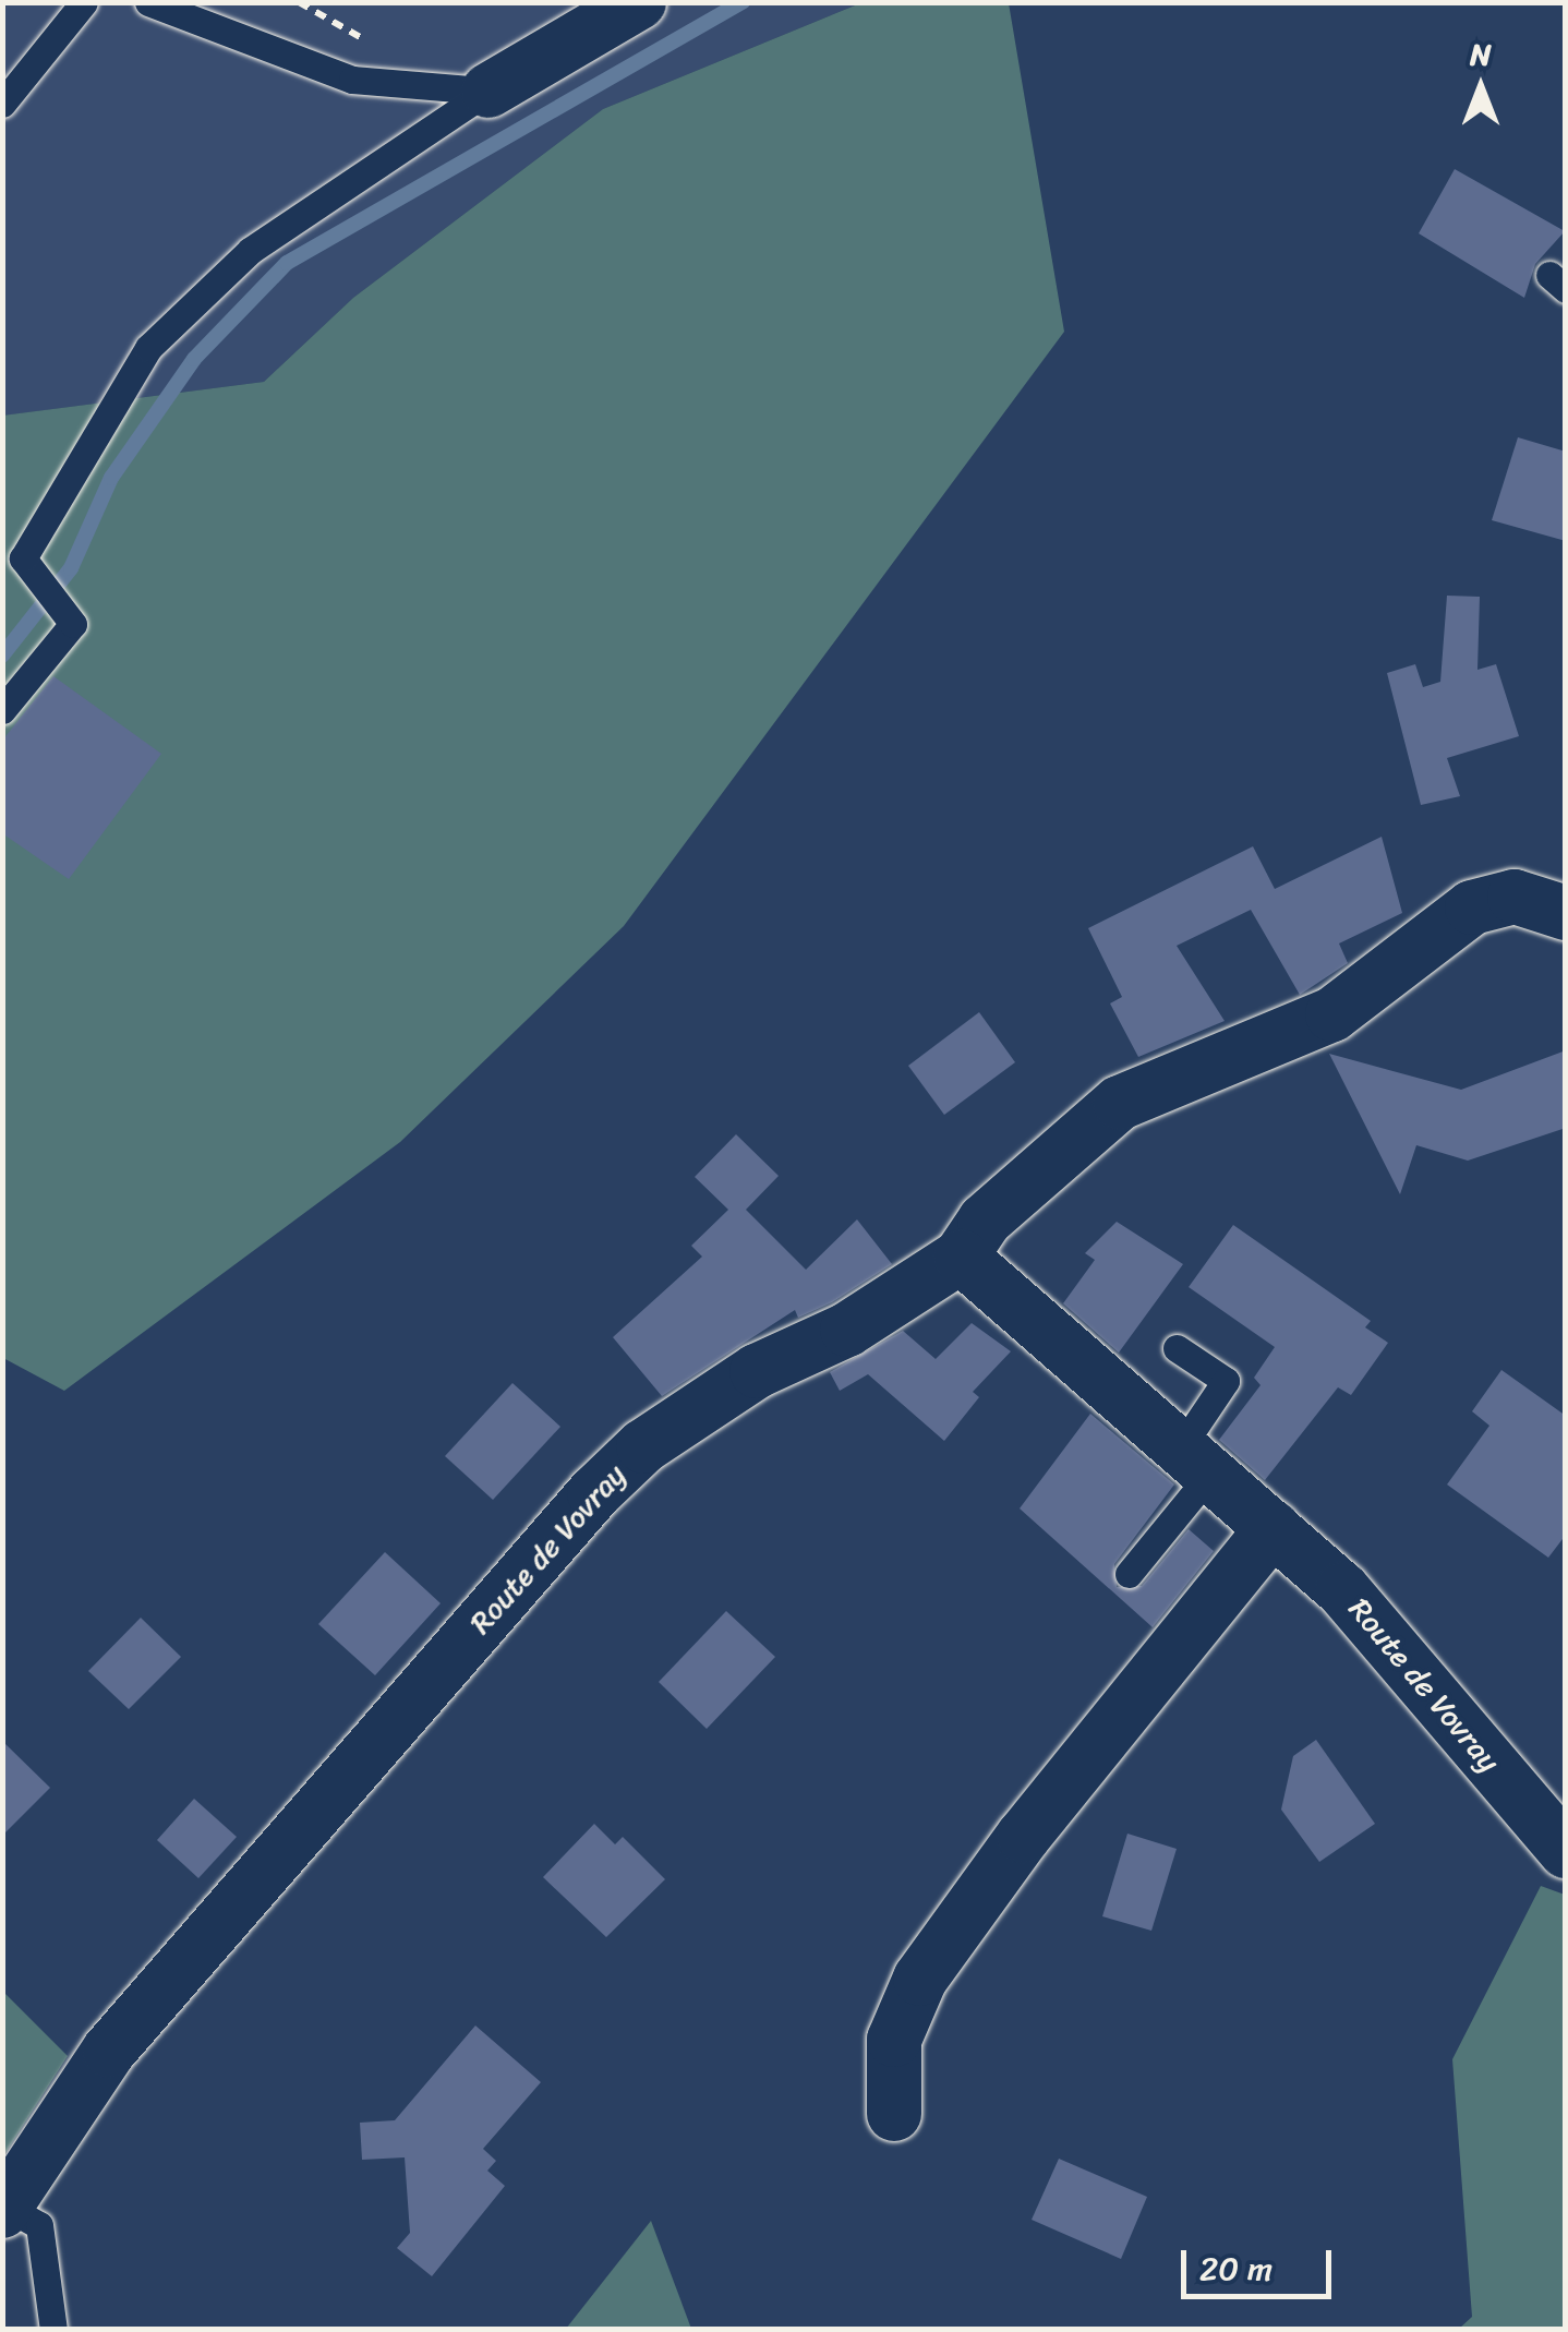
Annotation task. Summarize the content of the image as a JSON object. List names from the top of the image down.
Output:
{
  "streets": {
    "street": ["Route de Vovray"]
  },
  "scale_bar": "20 m",
  "north": "top"
}
